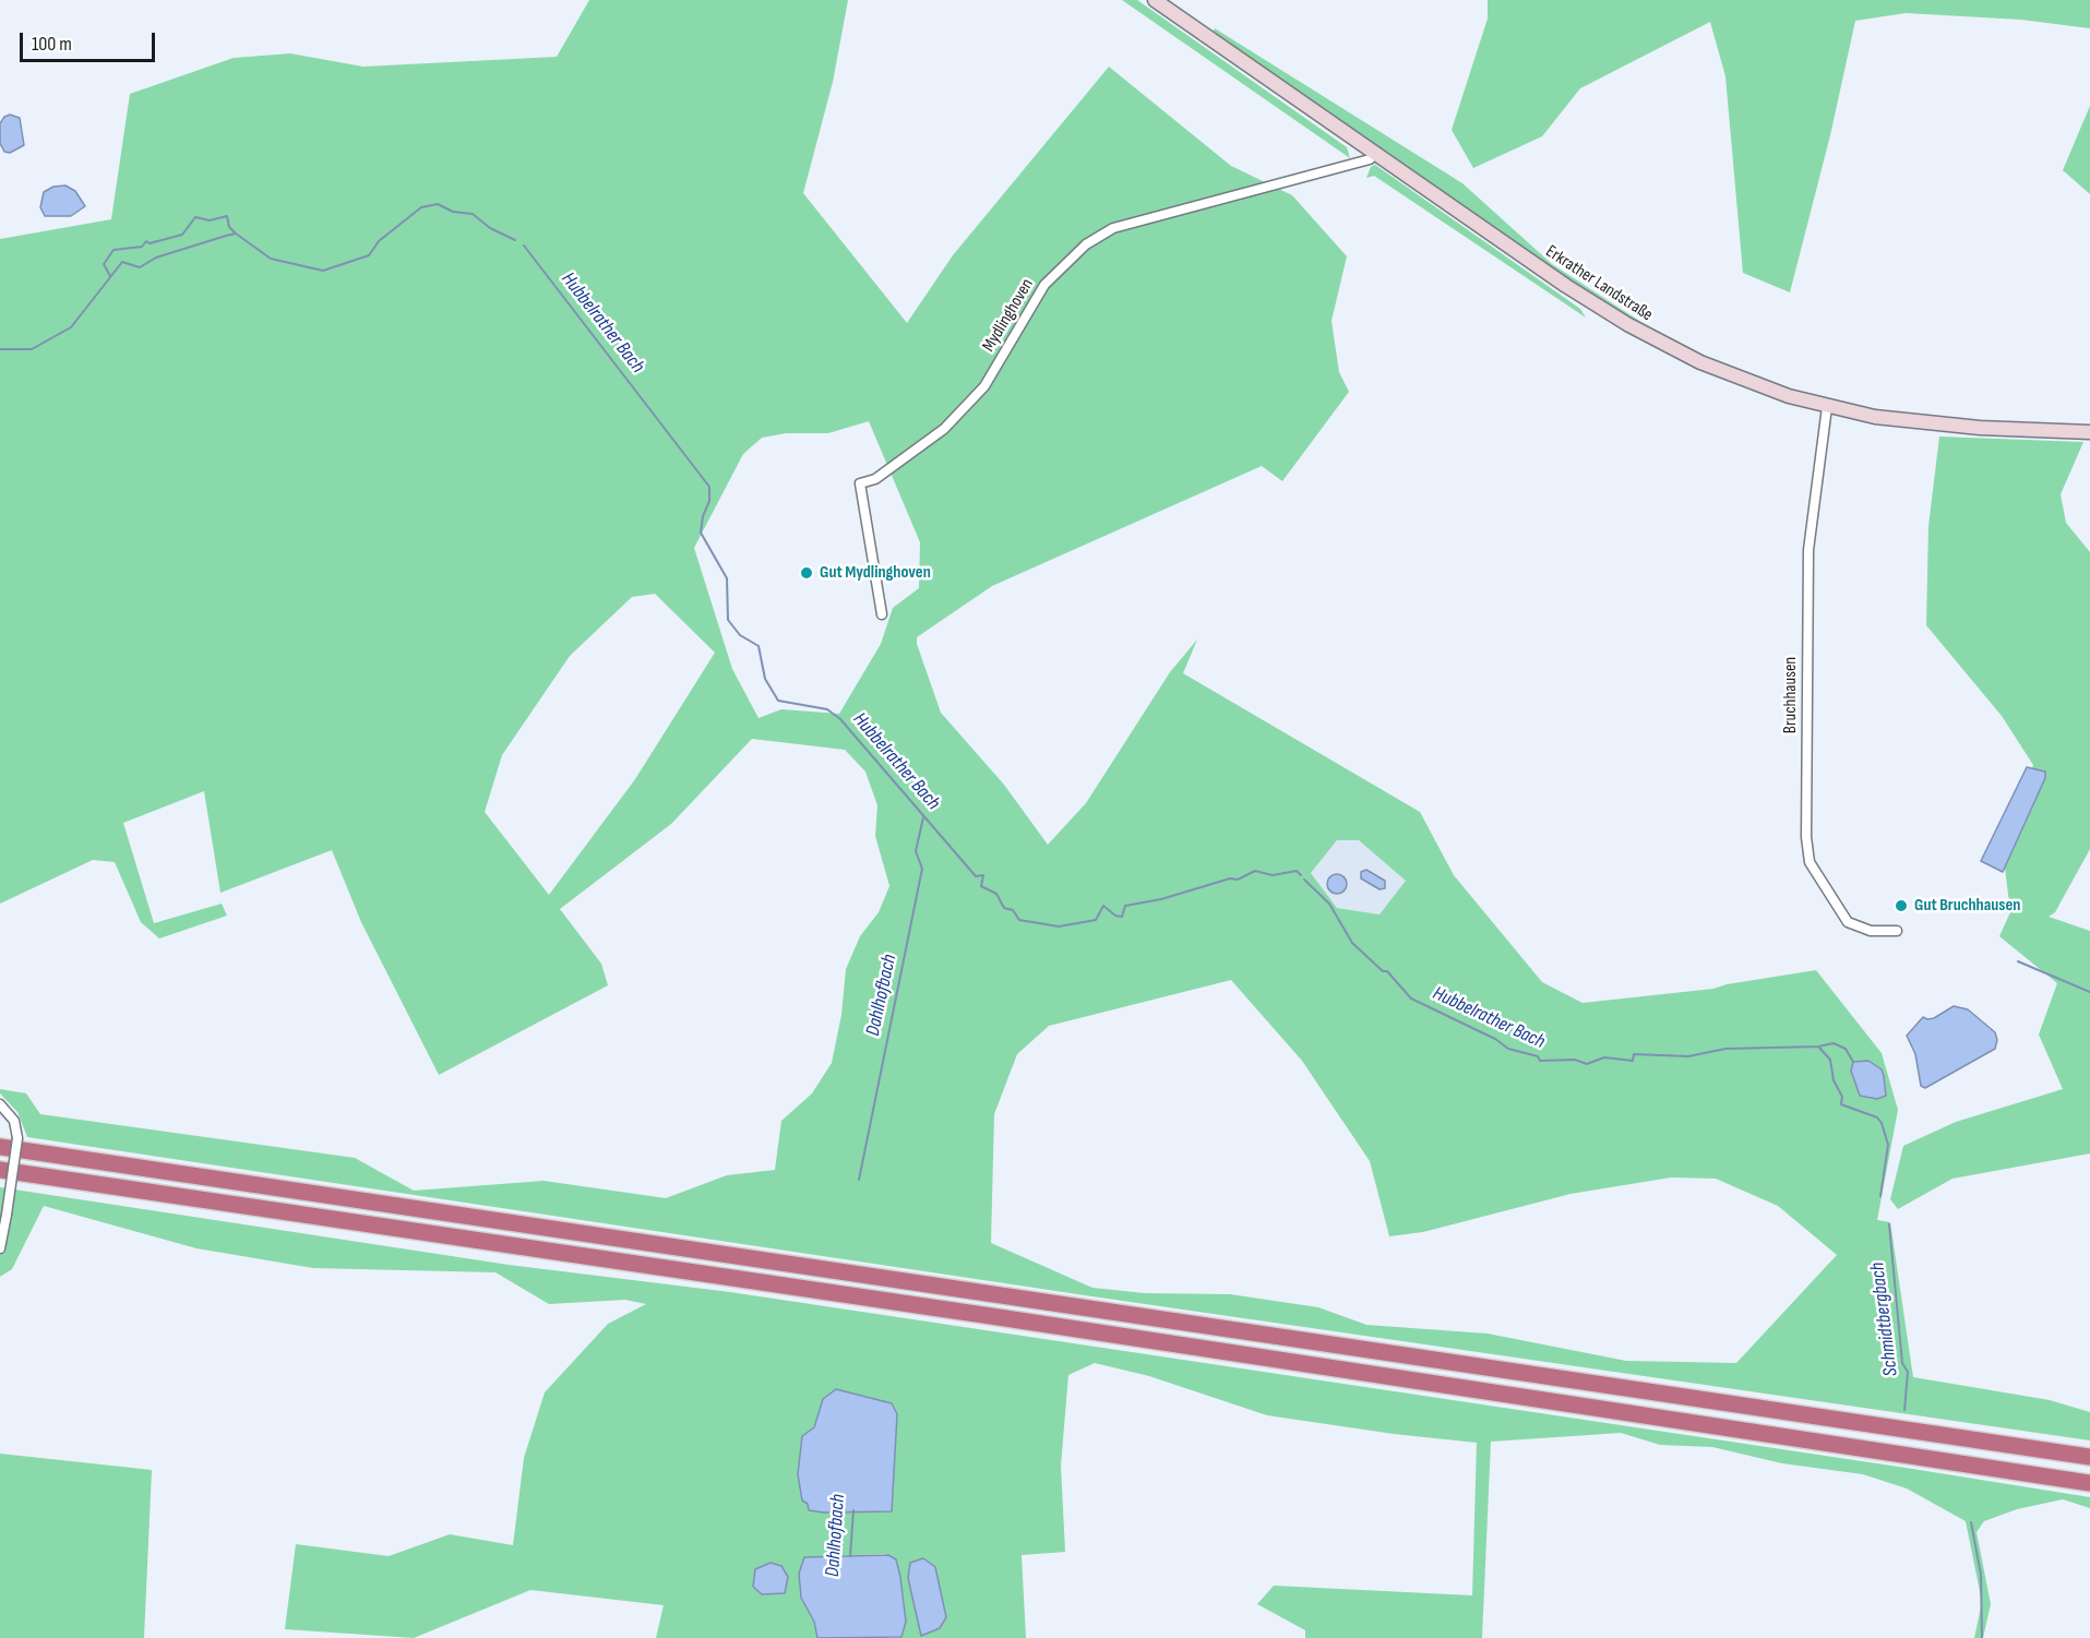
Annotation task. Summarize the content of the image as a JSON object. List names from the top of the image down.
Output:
{
  "streets": {
    "street": ["Erkrather Landstraße", "Mydlinghoven", "Bruchhausen"]
  },
  "crossings": [
    ["Erkrather Landstraße", "Mydlinghoven"],
    ["Erkrather Landstraße", "Bruchhausen"]
  ],
  "water": ["Hubbelrather Bach", "Dahlhofbach", "Schmidtbergbach"],
  "places": ["Gut Mydlinghoven", "Gut Bruchhausen"],
  "scale_bar": "100 m"
}
